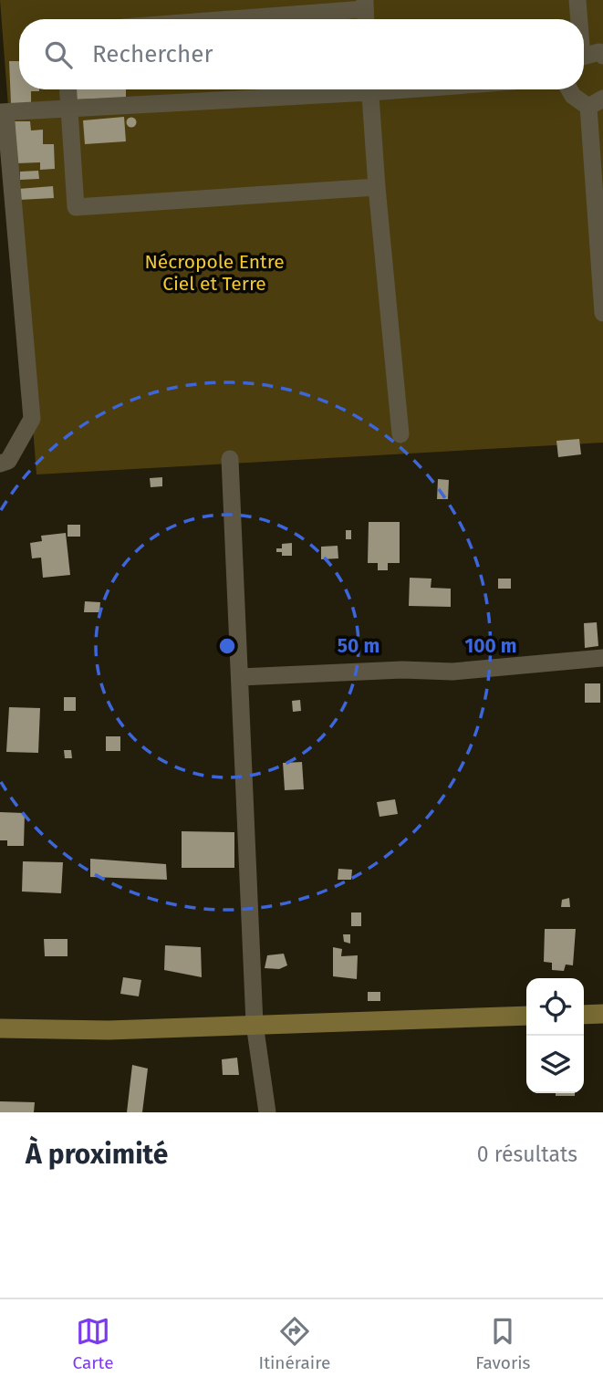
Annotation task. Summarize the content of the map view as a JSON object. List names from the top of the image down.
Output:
{
  "parks": ["Nécropole Entre Ciel et Terre"],
  "page": {
    "search": "Rechercher",
    "heading": ["À proximité", "0 résultats"],
    "nav": ["Carte", "Itinéraire", "Favoris"]
  },
  "rings": ["50 m", "100 m"]
}
